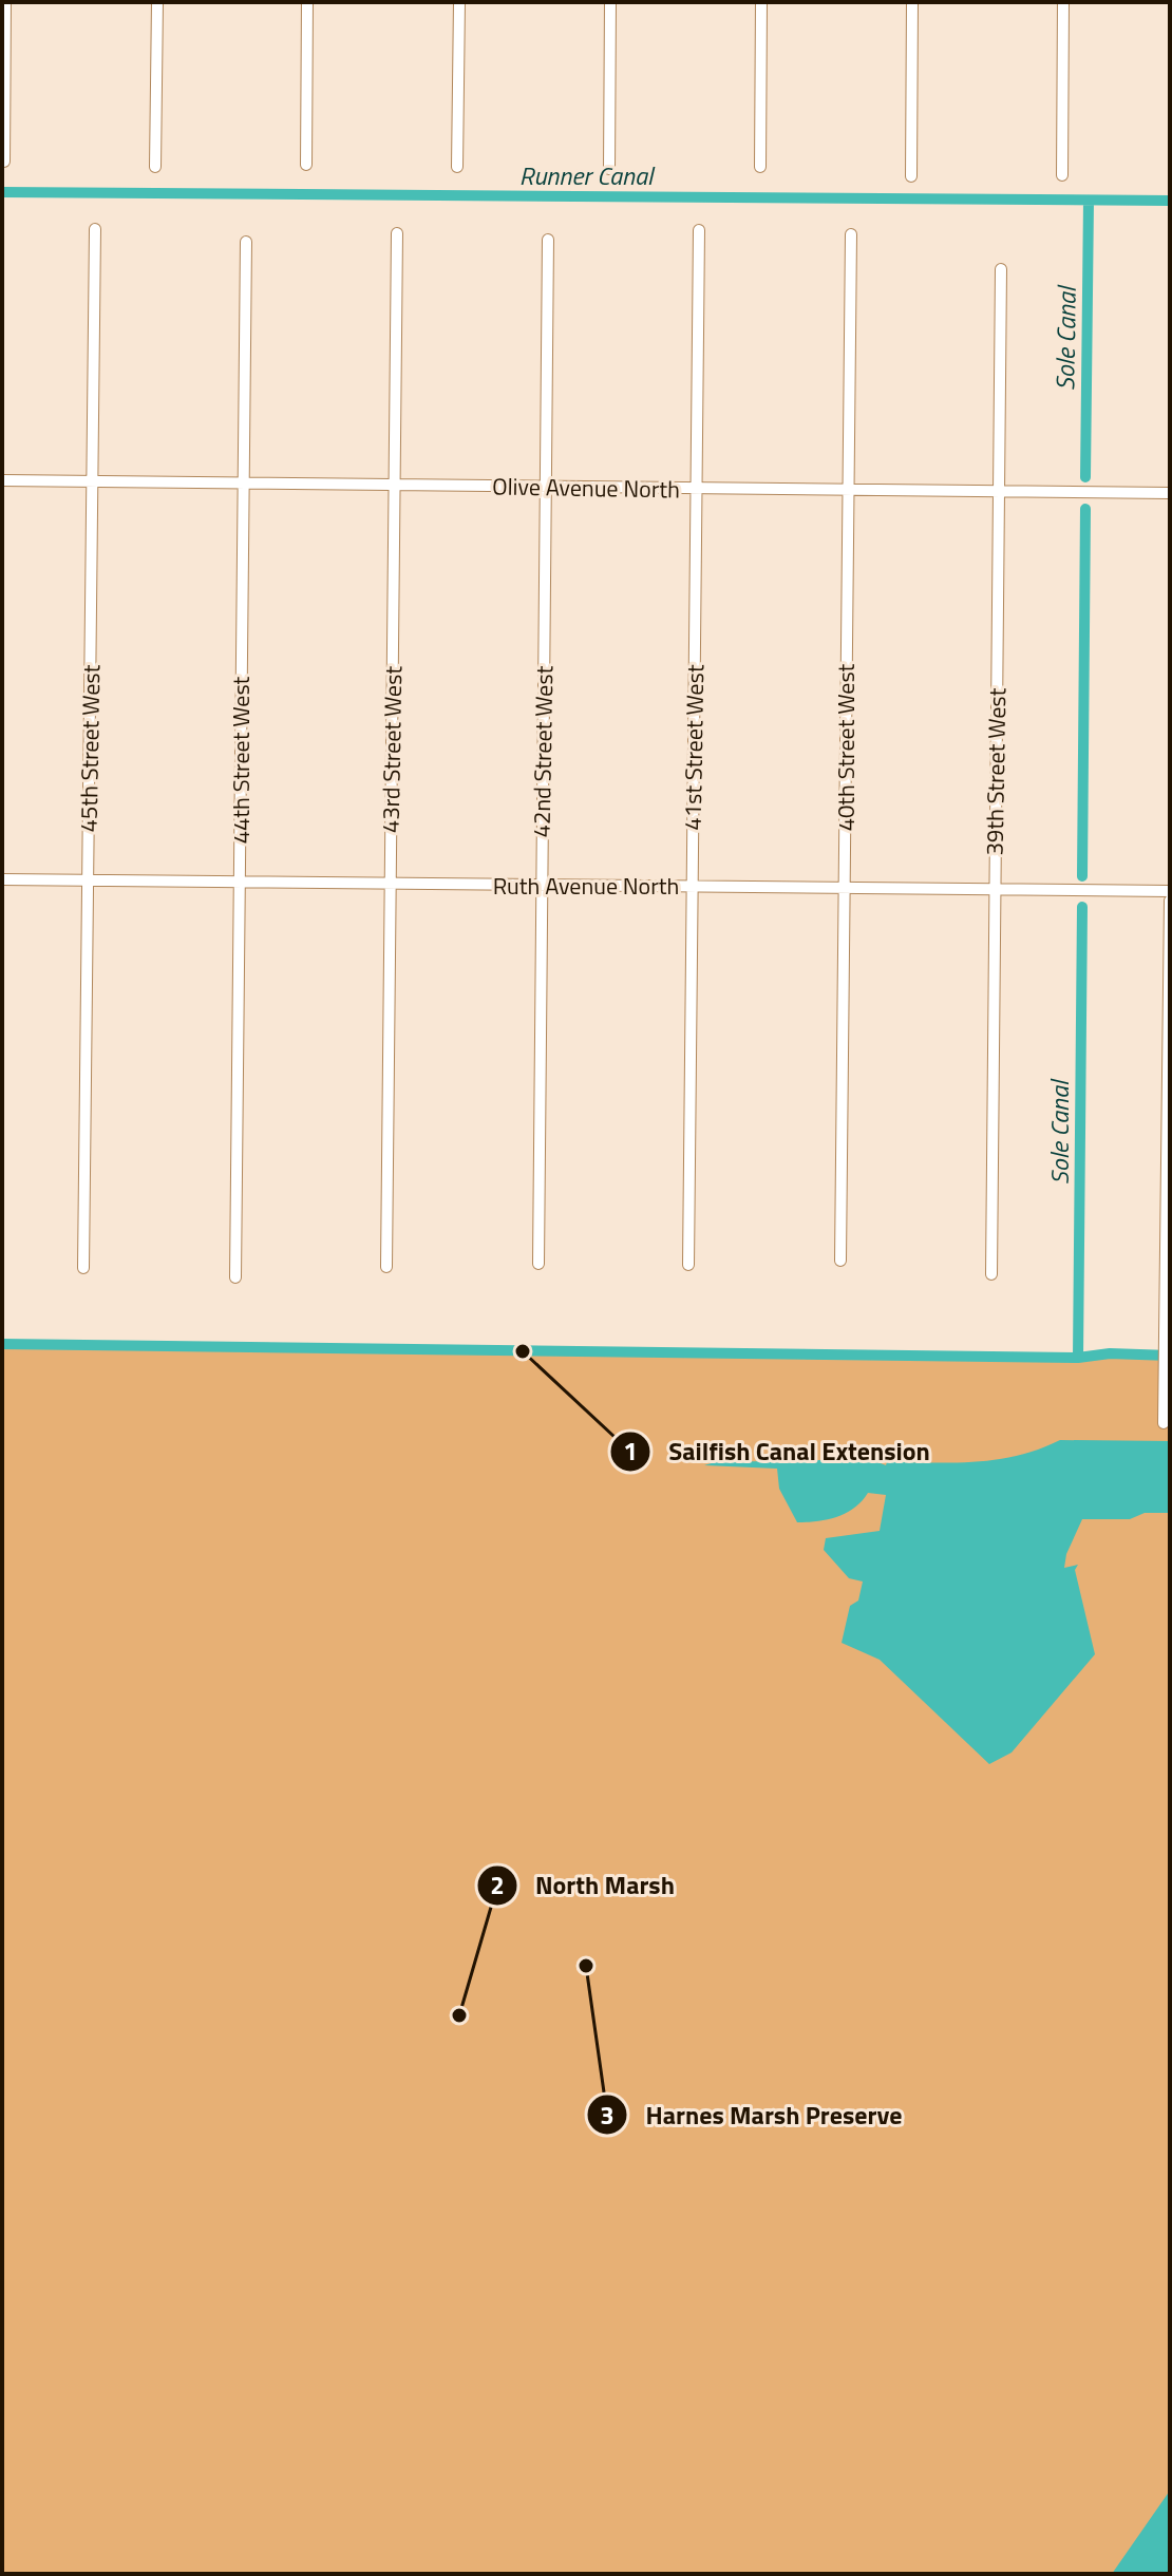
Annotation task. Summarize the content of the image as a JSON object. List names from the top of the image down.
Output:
{
  "streets": {
    "street": [
      "Olive Avenue North",
      "41st Street West",
      "40th Street West",
      "45th Street West",
      "43rd Street West",
      "42nd Street West",
      "44th Street West",
      "39th Street West",
      "Ruth Avenue North"
    ]
  },
  "crossings": [
    ["Olive Avenue North", "41st Street West"],
    ["Olive Avenue North", "40th Street West"],
    ["Olive Avenue North", "45th Street West"],
    ["Olive Avenue North", "43rd Street West"],
    ["Olive Avenue North", "42nd Street West"],
    ["Olive Avenue North", "44th Street West"],
    ["Olive Avenue North", "39th Street West"],
    ["41st Street West", "Ruth Avenue North"],
    ["40th Street West", "Ruth Avenue North"],
    ["45th Street West", "Ruth Avenue North"],
    ["43rd Street West", "Ruth Avenue North"],
    ["42nd Street West", "Ruth Avenue North"],
    ["44th Street West", "Ruth Avenue North"],
    ["39th Street West", "Ruth Avenue North"]
  ],
  "water": ["Runner Canal", "Sole Canal"],
  "places": ["Sailfish Canal Extension", "Harnes Marsh Preserve", "North Marsh"]
}
